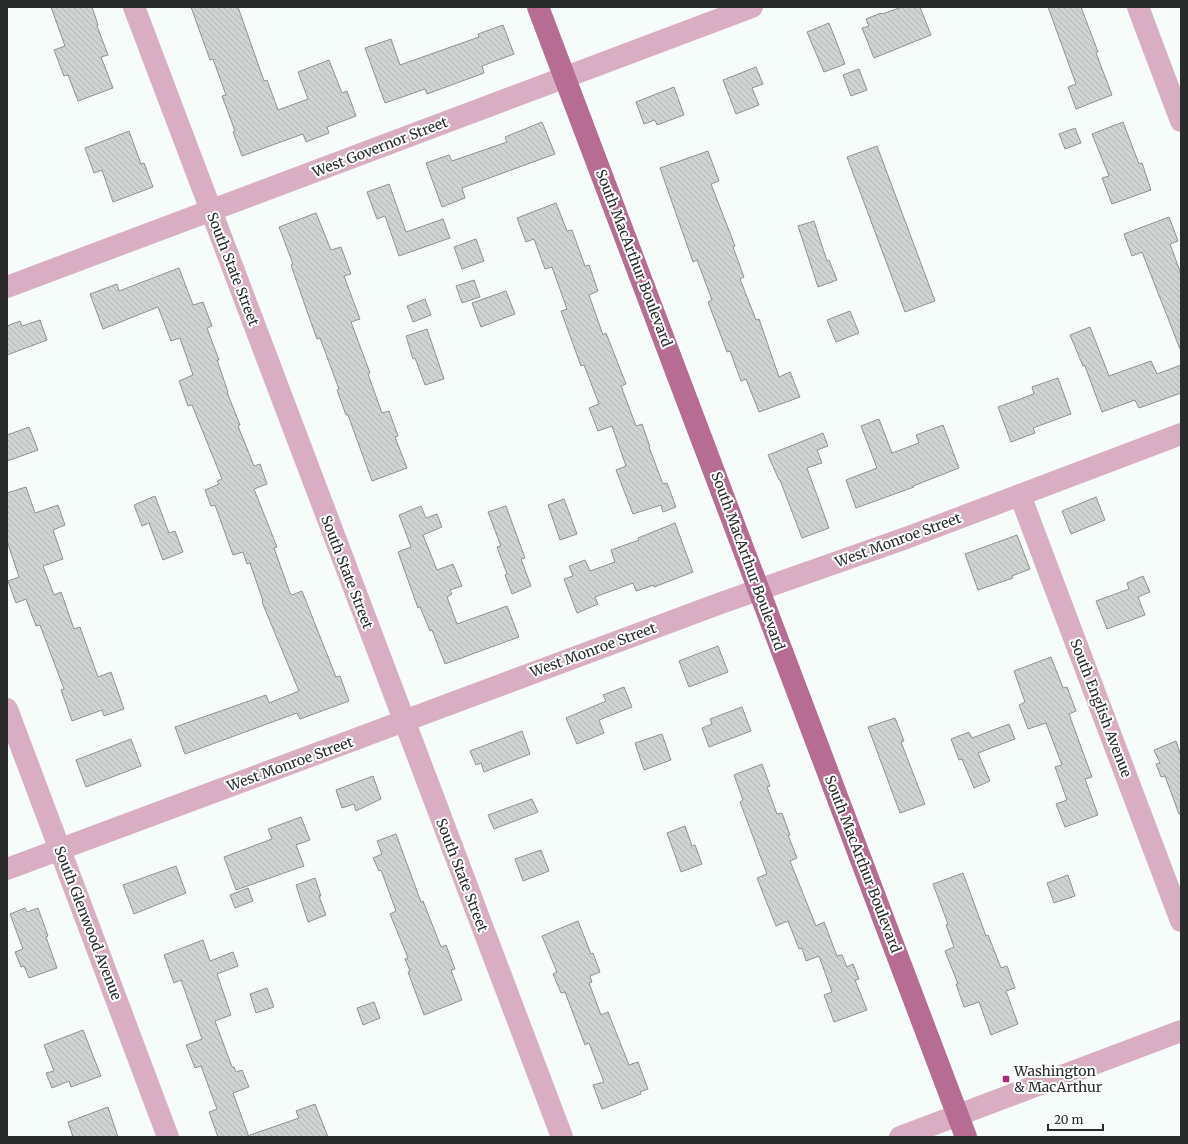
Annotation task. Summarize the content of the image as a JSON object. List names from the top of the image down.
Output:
{
  "streets": {
    "main road": ["South MacArthur Boulevard"],
    "street": [
      "West Governor Street",
      "South State Street",
      "West Monroe Street",
      "South English Avenue",
      "South Glenwood Avenue"
    ]
  },
  "crossings": [
    ["West Governor Street", "South MacArthur Boulevard"],
    ["West Governor Street", "South State Street"],
    ["South MacArthur Boulevard", "West Monroe Street"],
    ["South State Street", "West Monroe Street"],
    ["West Monroe Street", "South English Avenue"],
    ["West Monroe Street", "South Glenwood Avenue"]
  ],
  "places": {
    "transit": ["Washington & MacArthur"]
  },
  "scale_bar": "20 m"
}
